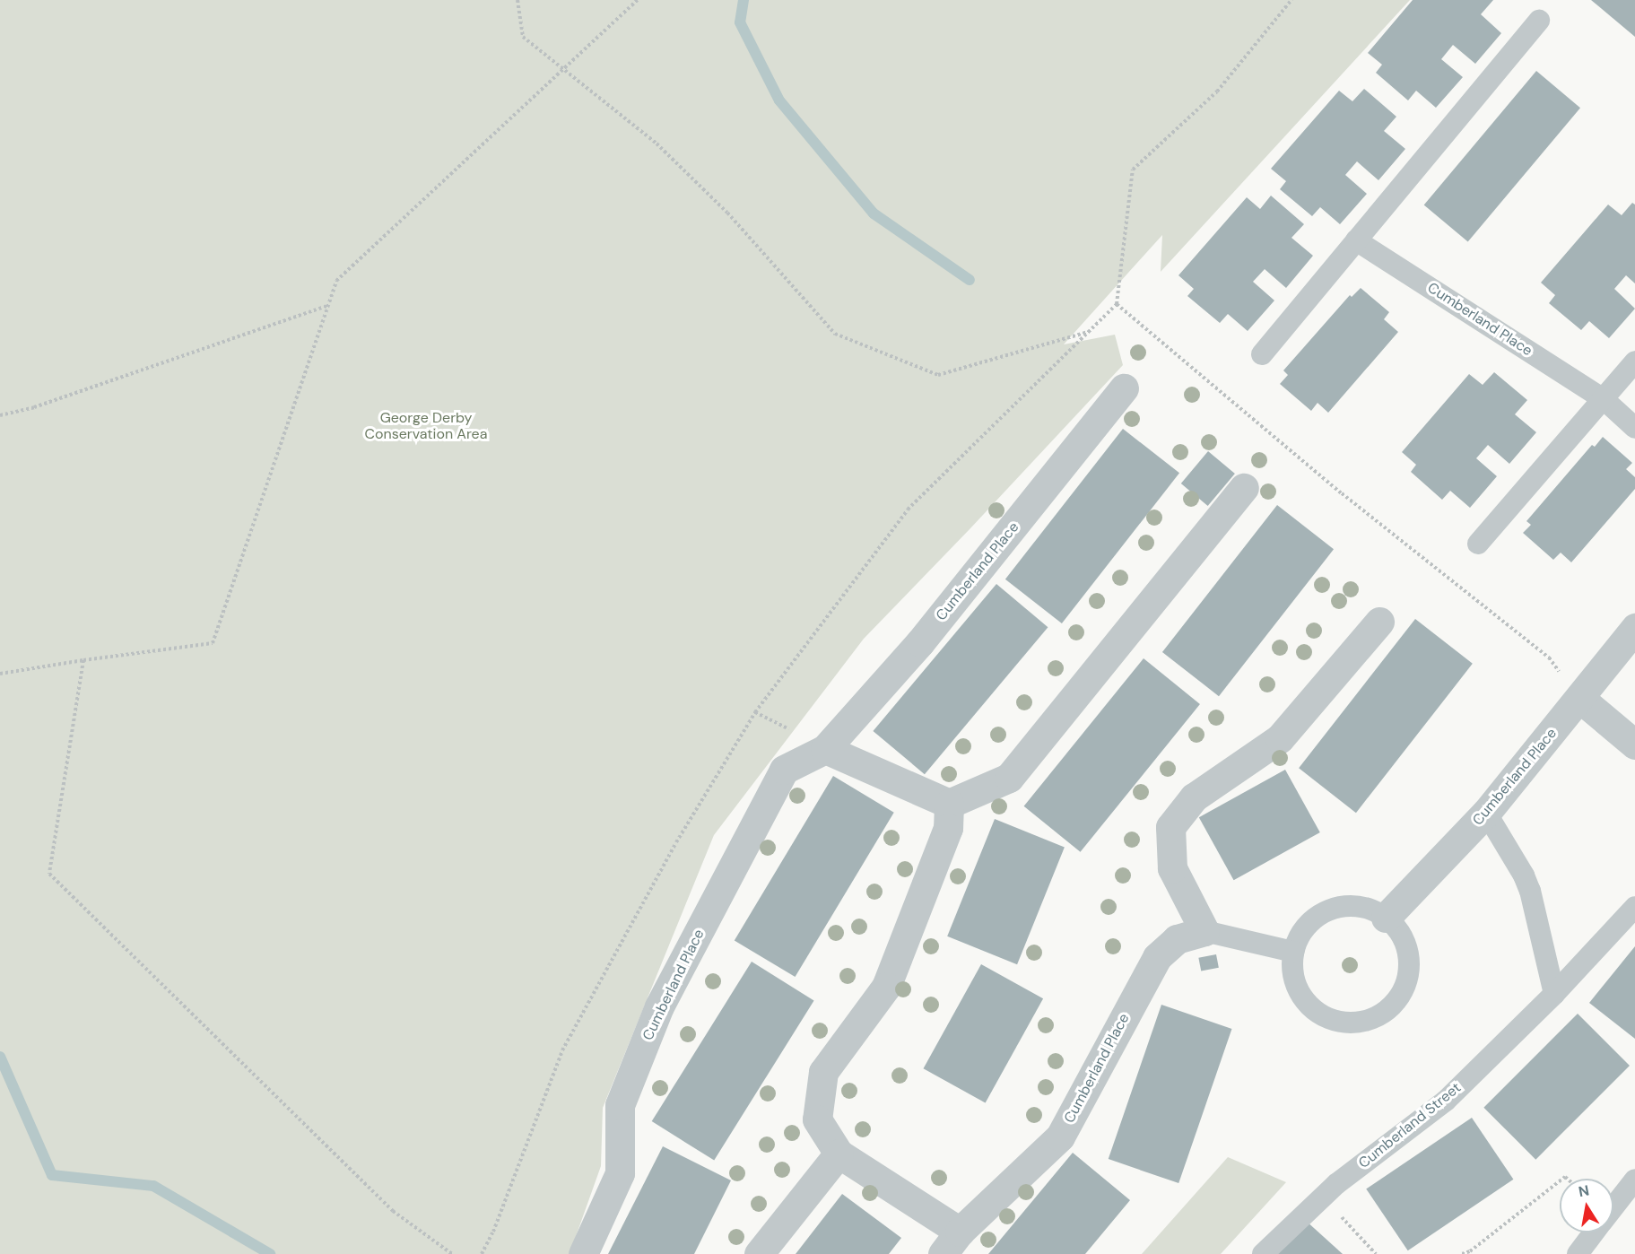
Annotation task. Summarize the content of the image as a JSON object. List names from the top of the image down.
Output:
{
  "streets": {
    "street": ["Cumberland Place"],
    "lane": ["Cumberland Street"]
  },
  "parks": ["George Derby Conservation Area"],
  "north": "top"
}
